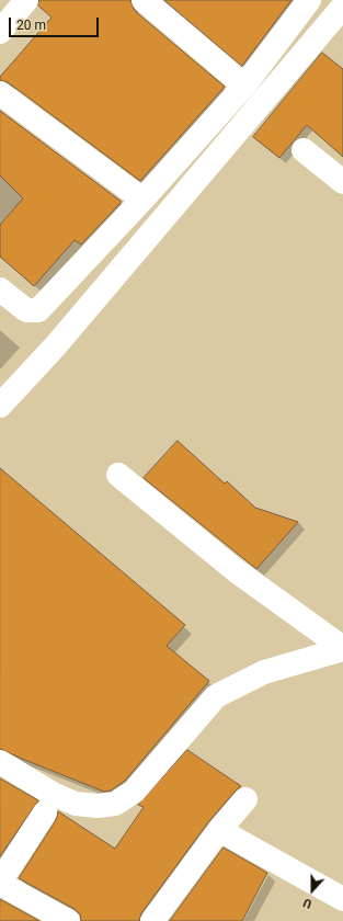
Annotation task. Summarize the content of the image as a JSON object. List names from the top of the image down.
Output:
{
  "scale_bar": "20 m",
  "north": "bottom"
}
